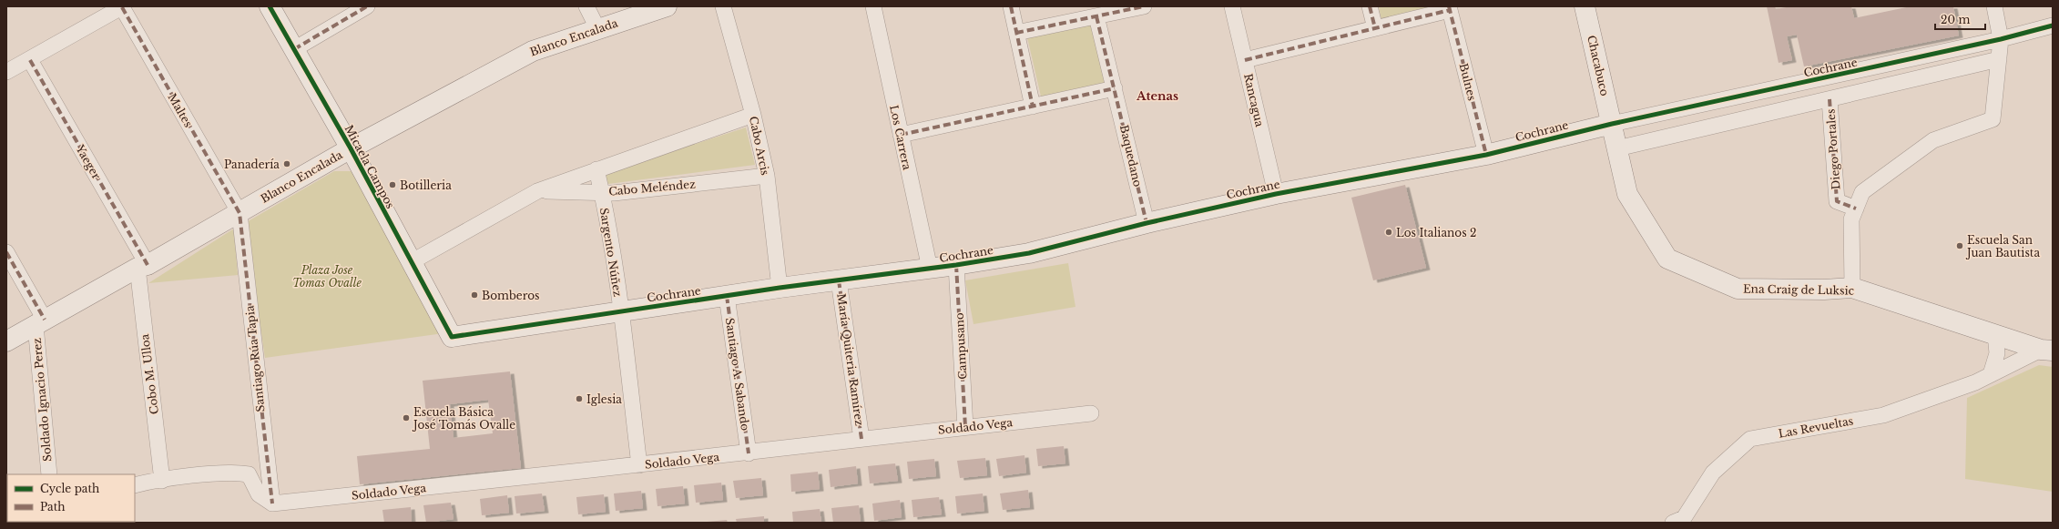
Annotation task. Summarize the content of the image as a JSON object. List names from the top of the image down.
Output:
{
  "streets": {
    "street": [
      "Blanco Encalada",
      "Chacabuco",
      "Cochrane",
      "Bulnes",
      "Rancagua",
      "Maltes",
      "Los Carrera",
      "Cabo Arcis",
      "Diego Portales",
      "Baquedano",
      "Yaeger",
      "Micaela Campos",
      "Cabo Meléndez",
      "Sargento Núñez",
      "Ena Craig de Luksic",
      "Campusano",
      "Santiago Rúa Tapia",
      "María Quiteria Ramírez",
      "Cobo M. Ulloa",
      "Santiago A. Sabando",
      "Soldado Ignacio Perez",
      "Soldado Vega",
      "Las Revueltas"
    ]
  },
  "crossings": [
    ["Blanco Encalada", "Maltes"],
    ["Blanco Encalada", "Yaeger"],
    ["Blanco Encalada", "Micaela Campos"],
    ["Blanco Encalada", "Santiago Rúa Tapia"],
    ["Blanco Encalada", "Cobo M. Ulloa"],
    ["Blanco Encalada", "Soldado Ignacio Perez"],
    ["Chacabuco", "Cochrane"],
    ["Chacabuco", "Ena Craig de Luksic"],
    ["Cochrane", "Bulnes"],
    ["Cochrane", "Rancagua"],
    ["Cochrane", "Los Carrera"],
    ["Cochrane", "Cabo Arcis"],
    ["Cochrane", "Baquedano"],
    ["Cochrane", "Micaela Campos"],
    ["Cochrane", "Sargento Núñez"],
    ["Cochrane", "Ena Craig de Luksic"],
    ["Cochrane", "Campusano"],
    ["Cochrane", "María Quiteria Ramírez"],
    ["Cochrane", "Santiago A. Sabando"],
    ["Bulnes", "Rancagua"],
    ["Maltes", "Santiago Rúa Tapia"],
    ["Cabo Arcis", "Cabo Meléndez"],
    ["Yaeger", "Cobo M. Ulloa"],
    ["Cabo Meléndez", "Sargento Núñez"],
    ["Sargento Núñez", "Soldado Vega"],
    ["Ena Craig de Luksic", "Las Revueltas"],
    ["Campusano", "Soldado Vega"],
    ["Santiago Rúa Tapia", "Soldado Vega"],
    ["María Quiteria Ramírez", "Soldado Vega"],
    ["Santiago A. Sabando", "Soldado Vega"]
  ],
  "districts": ["Atenas"],
  "parks": ["Plaza Jose Tomas Ovalle"],
  "places": [
    "Panadería",
    "Botilleria",
    "Los Italianos 2",
    "Escuela San Juan Bautista",
    "Bomberos",
    "Iglesia",
    "Escuela Básica José Tomás Ovalle"
  ],
  "legend": ["Cycle path", "Path"],
  "scale_bar": "20 m"
}
